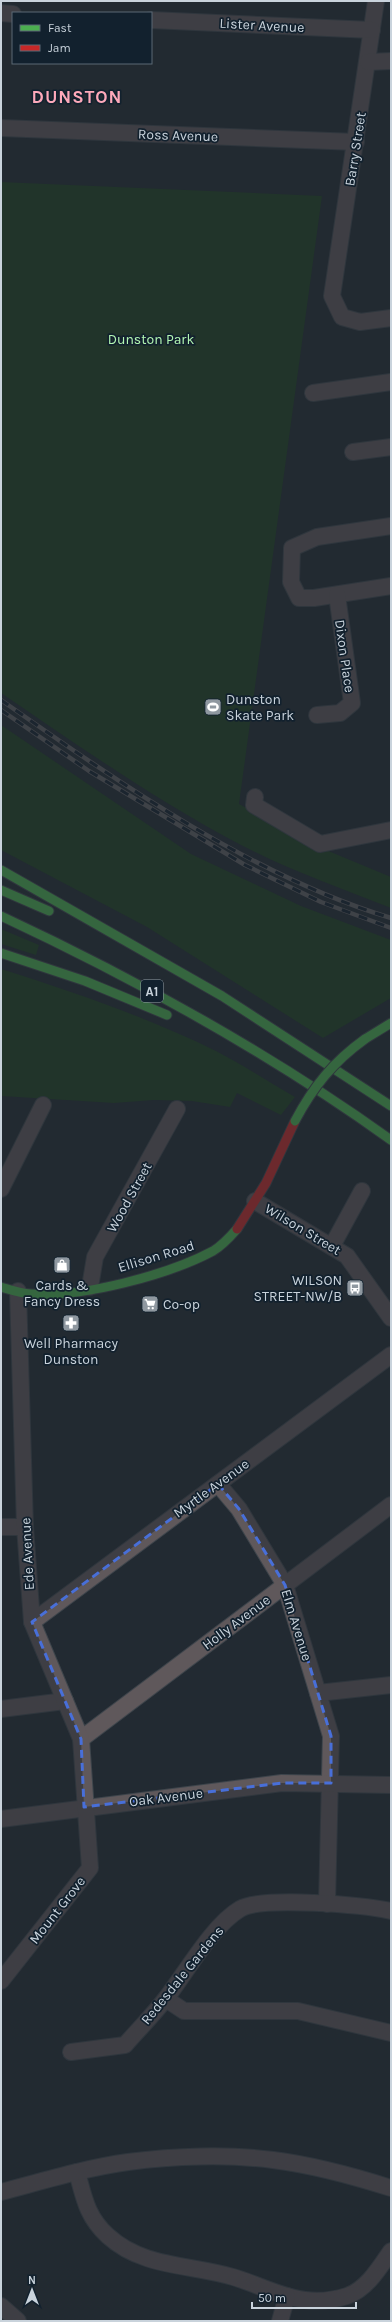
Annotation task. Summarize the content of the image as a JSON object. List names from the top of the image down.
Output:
{
  "streets": {
    "main road": ["A1", "Ellison Road"],
    "street": [
      "Lister Avenue",
      "Ross Avenue",
      "Barry Street",
      "Dixon Place",
      "Wood Street",
      "Wilson Street",
      "Myrtle Avenue",
      "Ede Avenue",
      "Holly Avenue",
      "Elm Avenue",
      "Oak Avenue",
      "Mount Grove",
      "Redesdale Gardens"
    ]
  },
  "crossings": [
    ["Lister Avenue", "Barry Street"],
    ["Ross Avenue", "Barry Street"],
    ["Wood Street", "Ellison Road"],
    ["Wilson Street", "Ellison Road"],
    ["Ellison Road", "Ede Avenue"],
    ["Myrtle Avenue", "Ede Avenue"],
    ["Myrtle Avenue", "Elm Avenue"],
    ["Ede Avenue", "Holly Avenue"],
    ["Ede Avenue", "Oak Avenue"],
    ["Ede Avenue", "Mount Grove"],
    ["Holly Avenue", "Elm Avenue"],
    ["Elm Avenue", "Oak Avenue"],
    ["Elm Avenue", "Redesdale Gardens"],
    ["Oak Avenue", "Mount Grove"]
  ],
  "districts": ["DUNSTON"],
  "parks": ["Dunston Park"],
  "places": {
    "sports": ["Dunston Skate Park"],
    "shop": ["Cards & Fancy Dress"],
    "bus stop": ["WILSON STREET-NW/B"],
    "supermarket": ["Co-op"],
    "pharmacy": ["Well Pharmacy Dunston"]
  },
  "legend": ["Fast", "Jam"],
  "scale_bar": "50 m",
  "north": "top"
}
